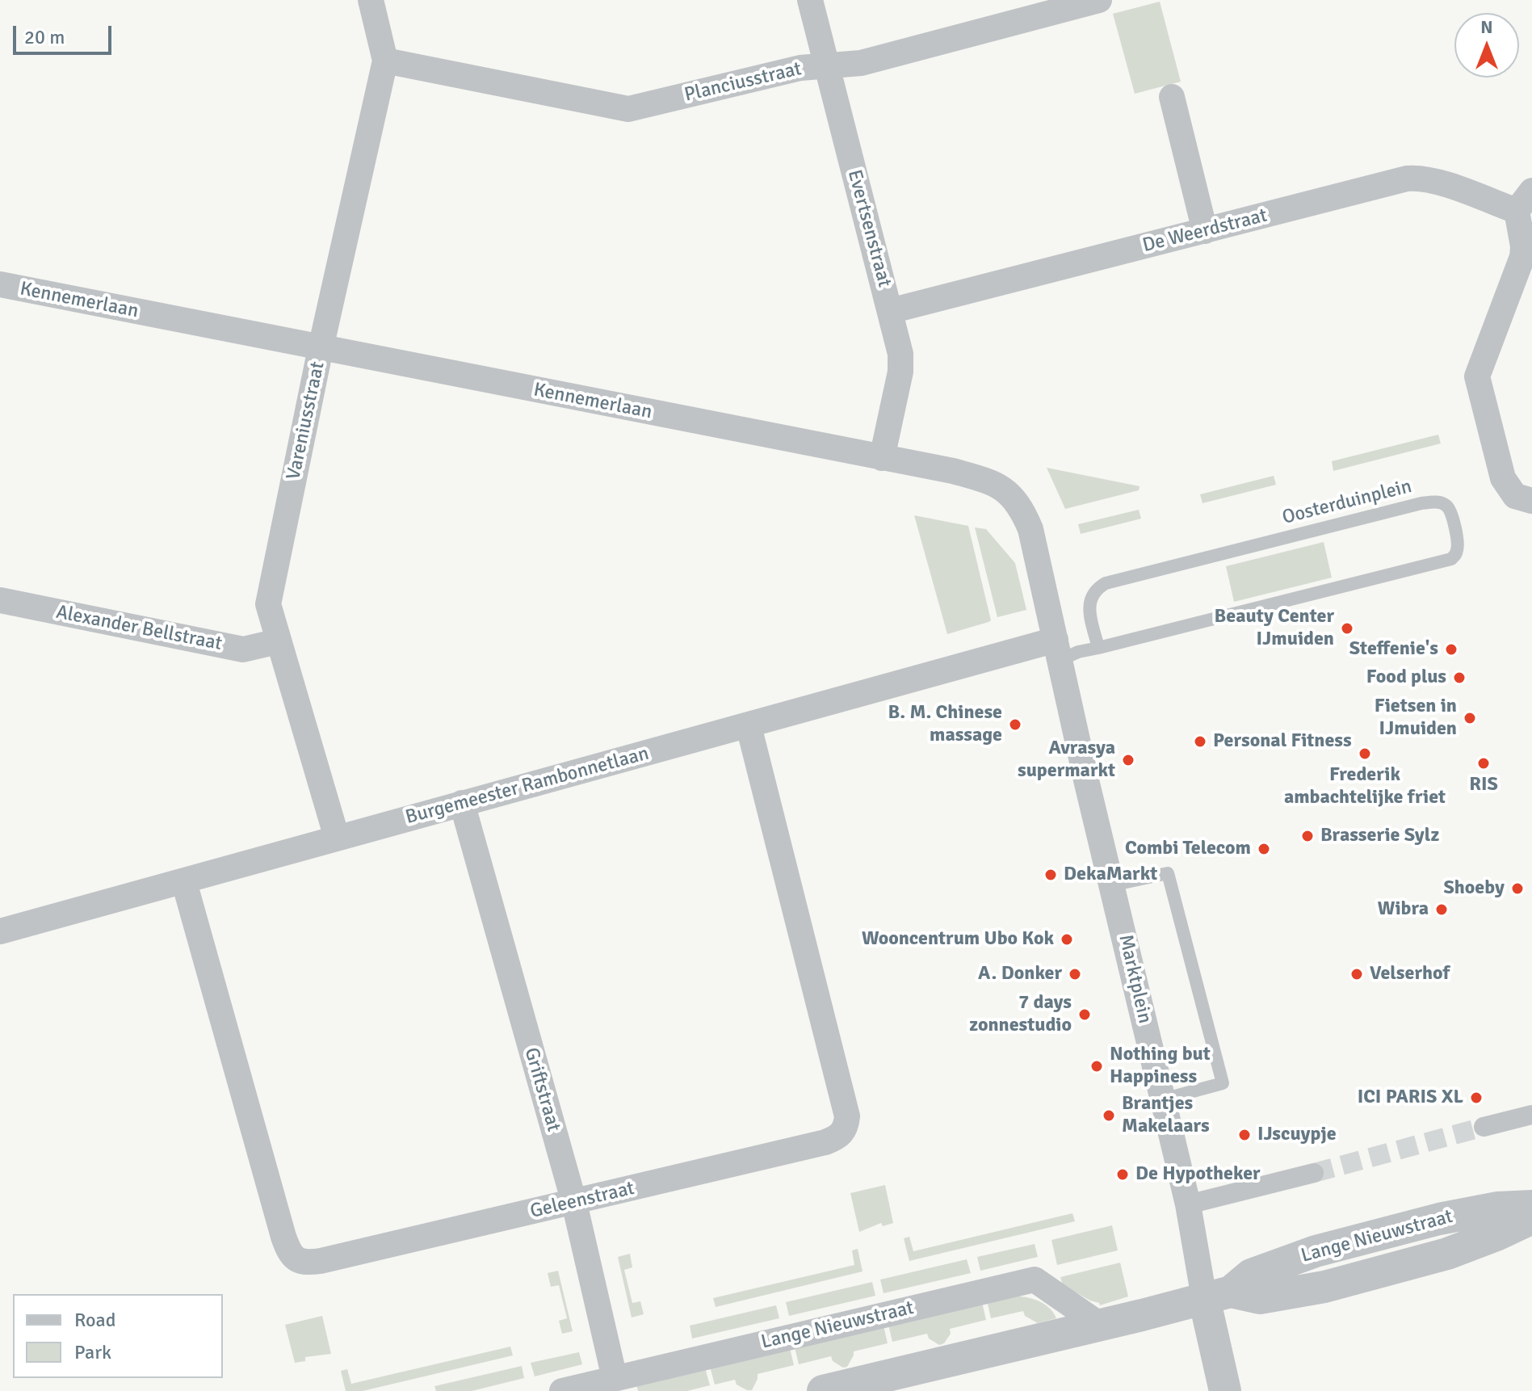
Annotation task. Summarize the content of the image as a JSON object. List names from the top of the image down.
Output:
{
  "streets": {
    "street": [
      "Planciusstraat",
      "Evertsenstraat",
      "De Weerdstraat",
      "Kennemerlaan",
      "Vareniusstraat",
      "Alexander Bellstraat",
      "Burgemeester Rambonnetlaan",
      "Marktplein",
      "Griftstraat",
      "Geleenstraat",
      "Lange Nieuwstraat"
    ],
    "lane": ["Oosterduinplein"]
  },
  "crossings": [
    ["Planciusstraat", "Evertsenstraat"],
    ["Planciusstraat", "Vareniusstraat"],
    ["Evertsenstraat", "De Weerdstraat"],
    ["Evertsenstraat", "Kennemerlaan"],
    ["Kennemerlaan", "Vareniusstraat"],
    ["Kennemerlaan", "Oosterduinplein"],
    ["Kennemerlaan", "Burgemeester Rambonnetlaan"],
    ["Kennemerlaan", "Marktplein"],
    ["Vareniusstraat", "Alexander Bellstraat"],
    ["Vareniusstraat", "Burgemeester Rambonnetlaan"],
    ["Oosterduinplein", "Burgemeester Rambonnetlaan"],
    ["Oosterduinplein", "Marktplein"],
    ["Burgemeester Rambonnetlaan", "Marktplein"],
    ["Burgemeester Rambonnetlaan", "Griftstraat"],
    ["Burgemeester Rambonnetlaan", "Geleenstraat"],
    ["Marktplein", "Lange Nieuwstraat"],
    ["Griftstraat", "Geleenstraat"],
    ["Griftstraat", "Lange Nieuwstraat"]
  ],
  "places": [
    "Beauty Center IJmuiden",
    "Steffenie's",
    "Food plus",
    "Fietsen in IJmuiden",
    "B. M. Chinese massage",
    "Personal Fitness",
    "Frederik ambachtelijke friet",
    "Avrasya supermarkt",
    "RIS",
    "Brasserie Sylz",
    "Combi Telecom",
    "DekaMarkt",
    "Shoeby",
    "Wibra",
    "Wooncentrum Ubo Kok",
    "A. Donker",
    "Velserhof",
    "7 days zonnestudio",
    "Nothing but Happiness",
    "ICI PARIS XL",
    "Brantjes Makelaars",
    "IJscuypje",
    "De Hypotheker"
  ],
  "legend": ["Road", "Park"],
  "scale_bar": "20 m",
  "north": "top"
}
